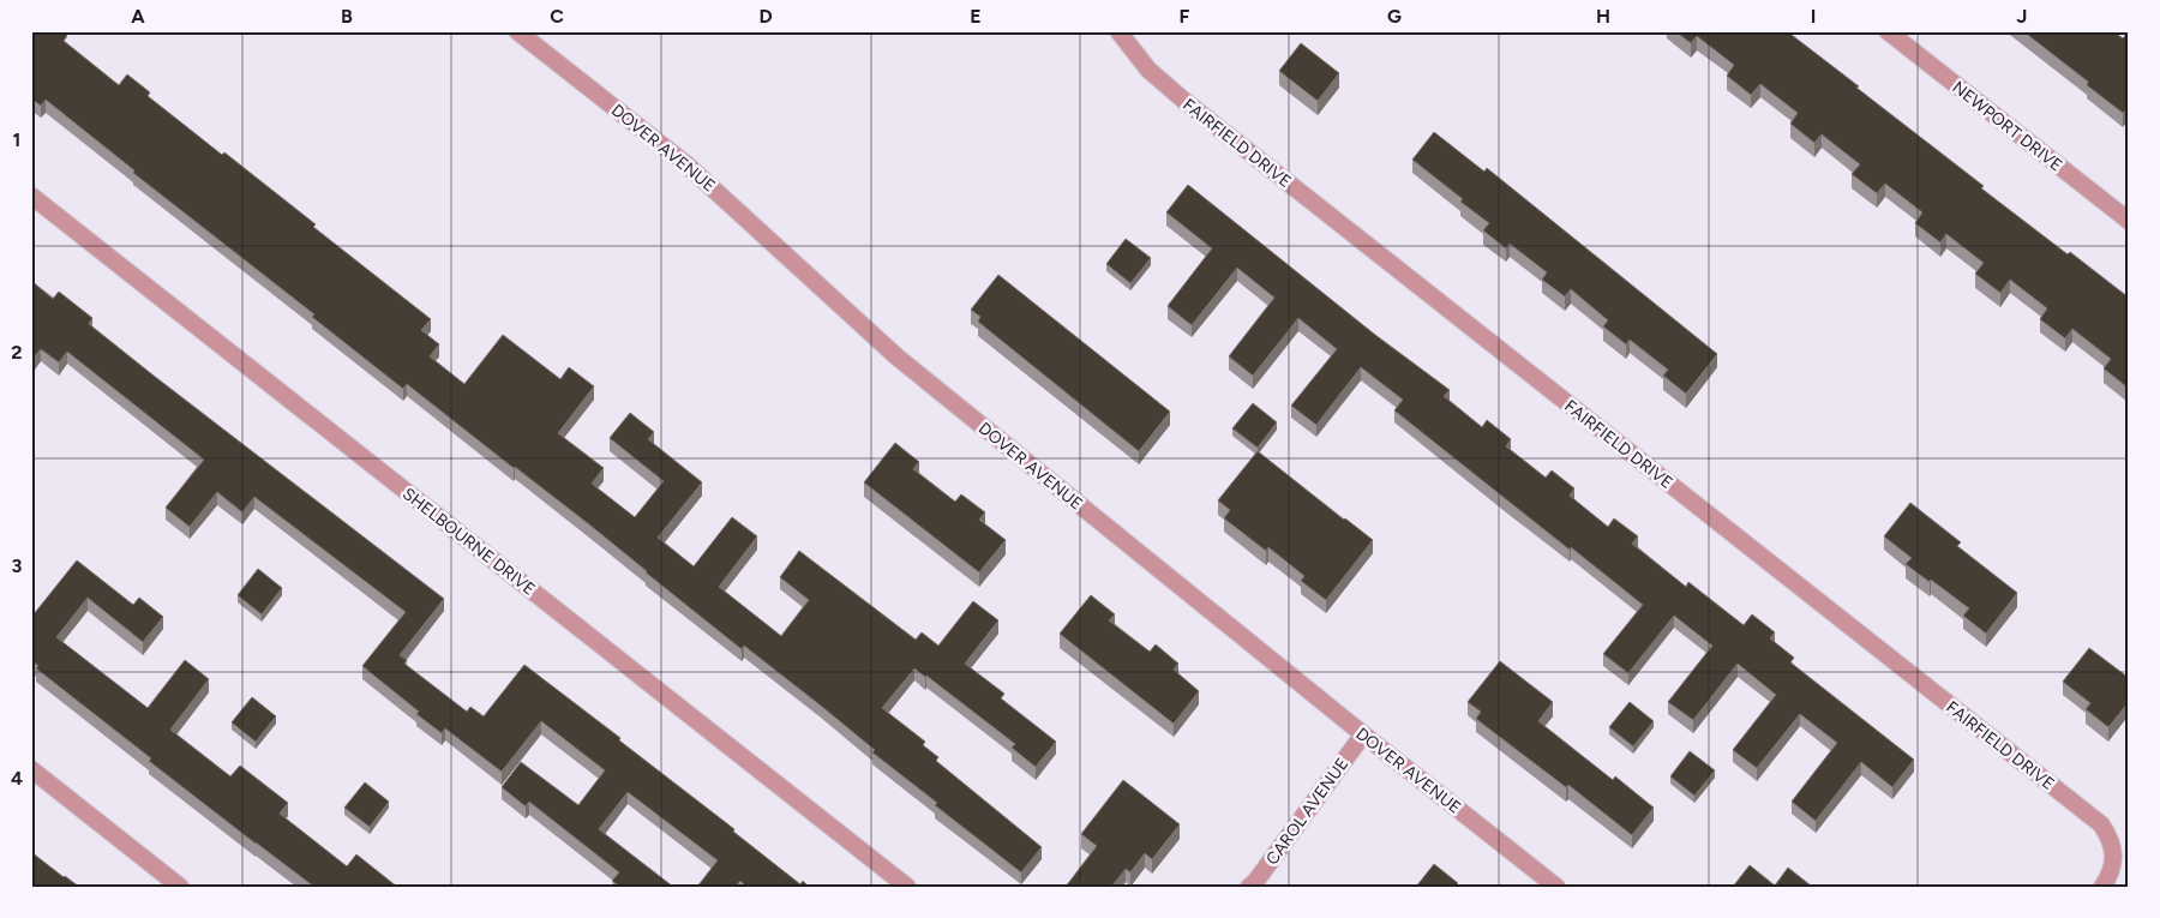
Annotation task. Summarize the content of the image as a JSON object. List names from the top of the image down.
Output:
{
  "streets": {
    "street": [
      "NEWPORT DRIVE",
      "FAIRFIELD DRIVE",
      "DOVER AVENUE",
      "SHELBOURNE DRIVE",
      "CAROL AVENUE"
    ]
  },
  "crossings": [
    ["DOVER AVENUE", "CAROL AVENUE"]
  ],
  "grid": {
    "columns": [
      "A",
      "B",
      "C",
      "D",
      "E",
      "F",
      "G",
      "H",
      "I",
      "J"
    ],
    "rows": [
      "1",
      "2",
      "3",
      "4"
    ]
  }
}
